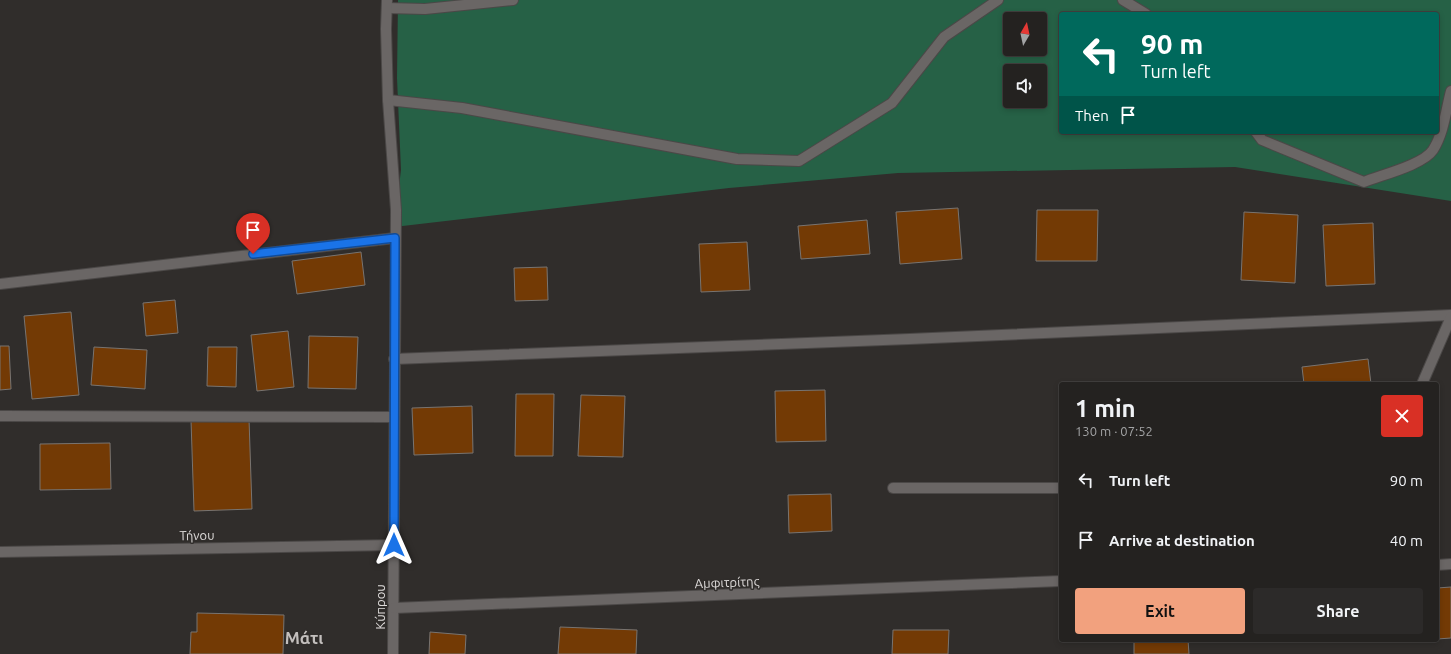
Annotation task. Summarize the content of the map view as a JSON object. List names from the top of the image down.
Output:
{
  "streets": {
    "street": ["Τήνου", "Αμφιτρίτης", "Κύπρου"]
  },
  "crossings": [
    ["Τήνου", "Κύπρου"],
    ["Αμφιτρίτης", "Κύπρου"]
  ],
  "districts": ["Μάτι"],
  "north": "top",
  "page": {
    "turn": ["90 m", "Turn left"],
    "then": "Then",
    "heading": ["1 min", "130 m · 07:52"],
    "list": [
      {
        "name": "Turn left",
        "value": "90 m"
      },
      {
        "name": "Arrive at destination",
        "value": "40 m"
      }
    ],
    "buttons": ["Exit", "Share"]
  }
}
